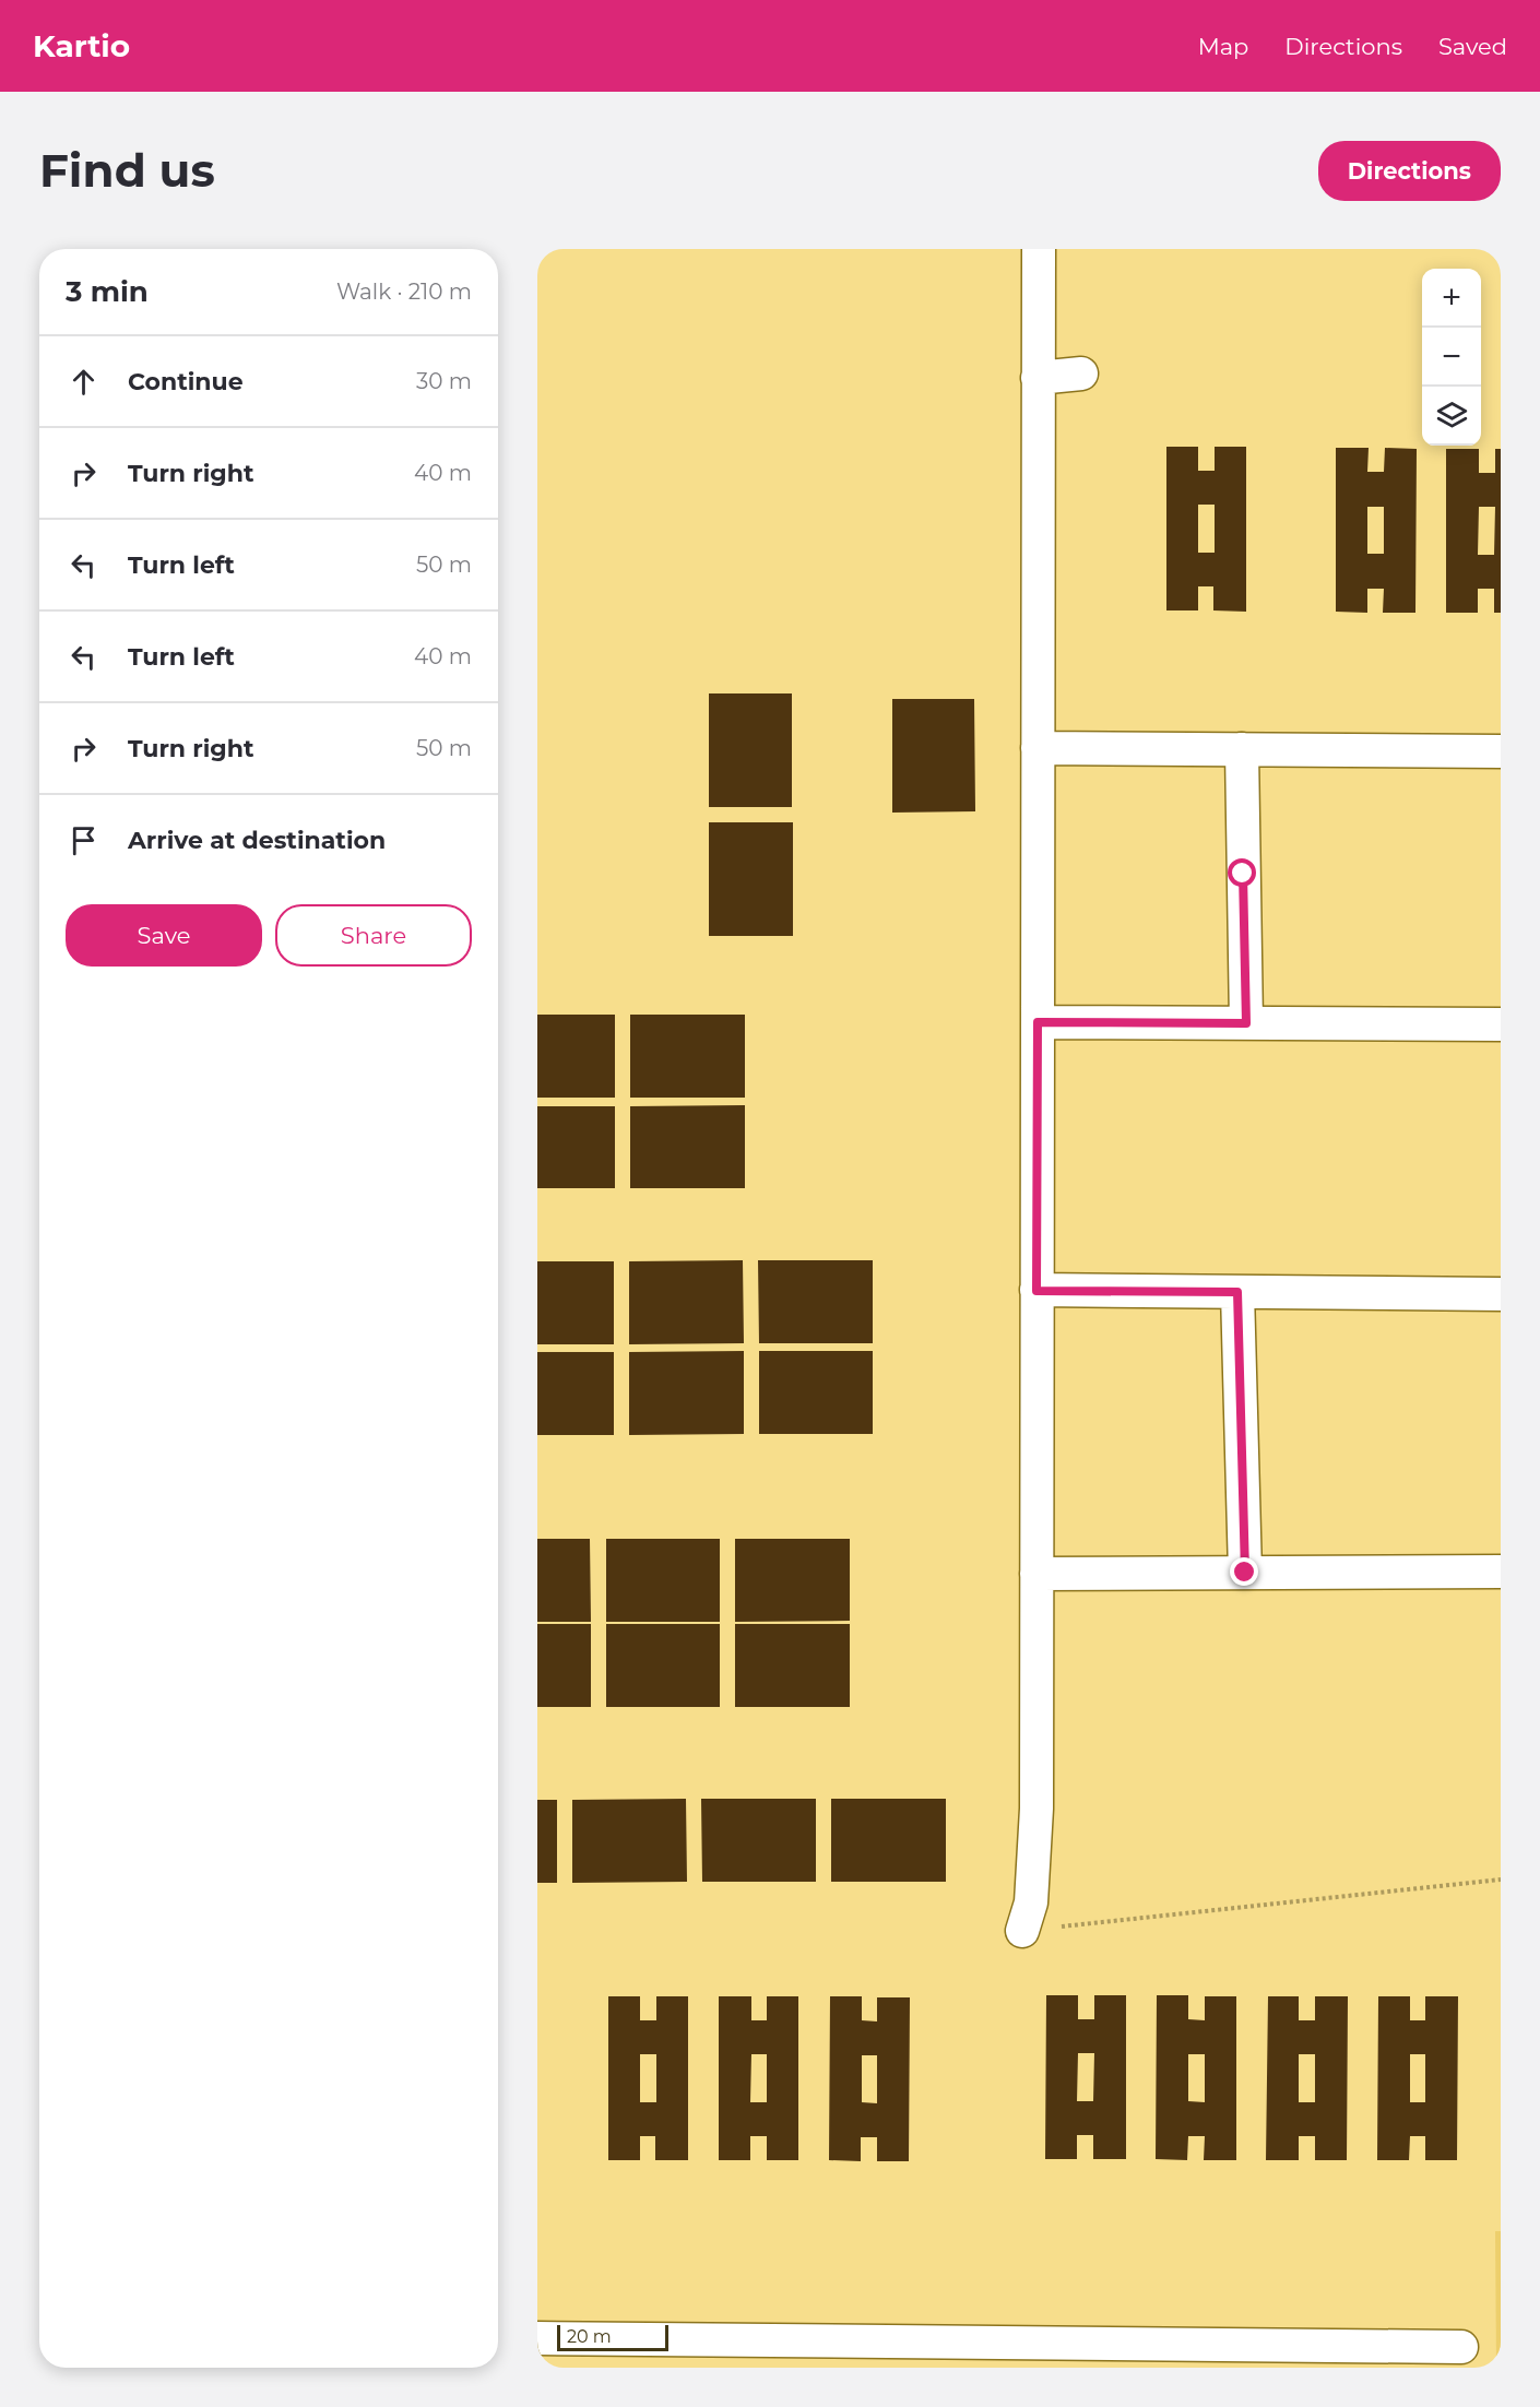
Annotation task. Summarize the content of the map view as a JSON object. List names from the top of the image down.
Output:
{
  "scale_bar": "20 m",
  "page": {
    "header": "Kartio",
    "nav": ["Map", "Directions", "Saved"],
    "buttons": [
      "Directions",
      ["Save", "Share"]
    ],
    "title": "Find us",
    "heading": ["3 min", "Walk · 210 m"],
    "map_buttons": ["+", "−"],
    "list": [
      ["Continue", "30 m"],
      ["Turn right", "40 m"],
      ["Turn left", "50 m"],
      ["Turn left", "40 m"],
      ["Turn right", "50 m"],
      "Arrive at destination"
    ],
    "scale": "20 m"
  }
}
